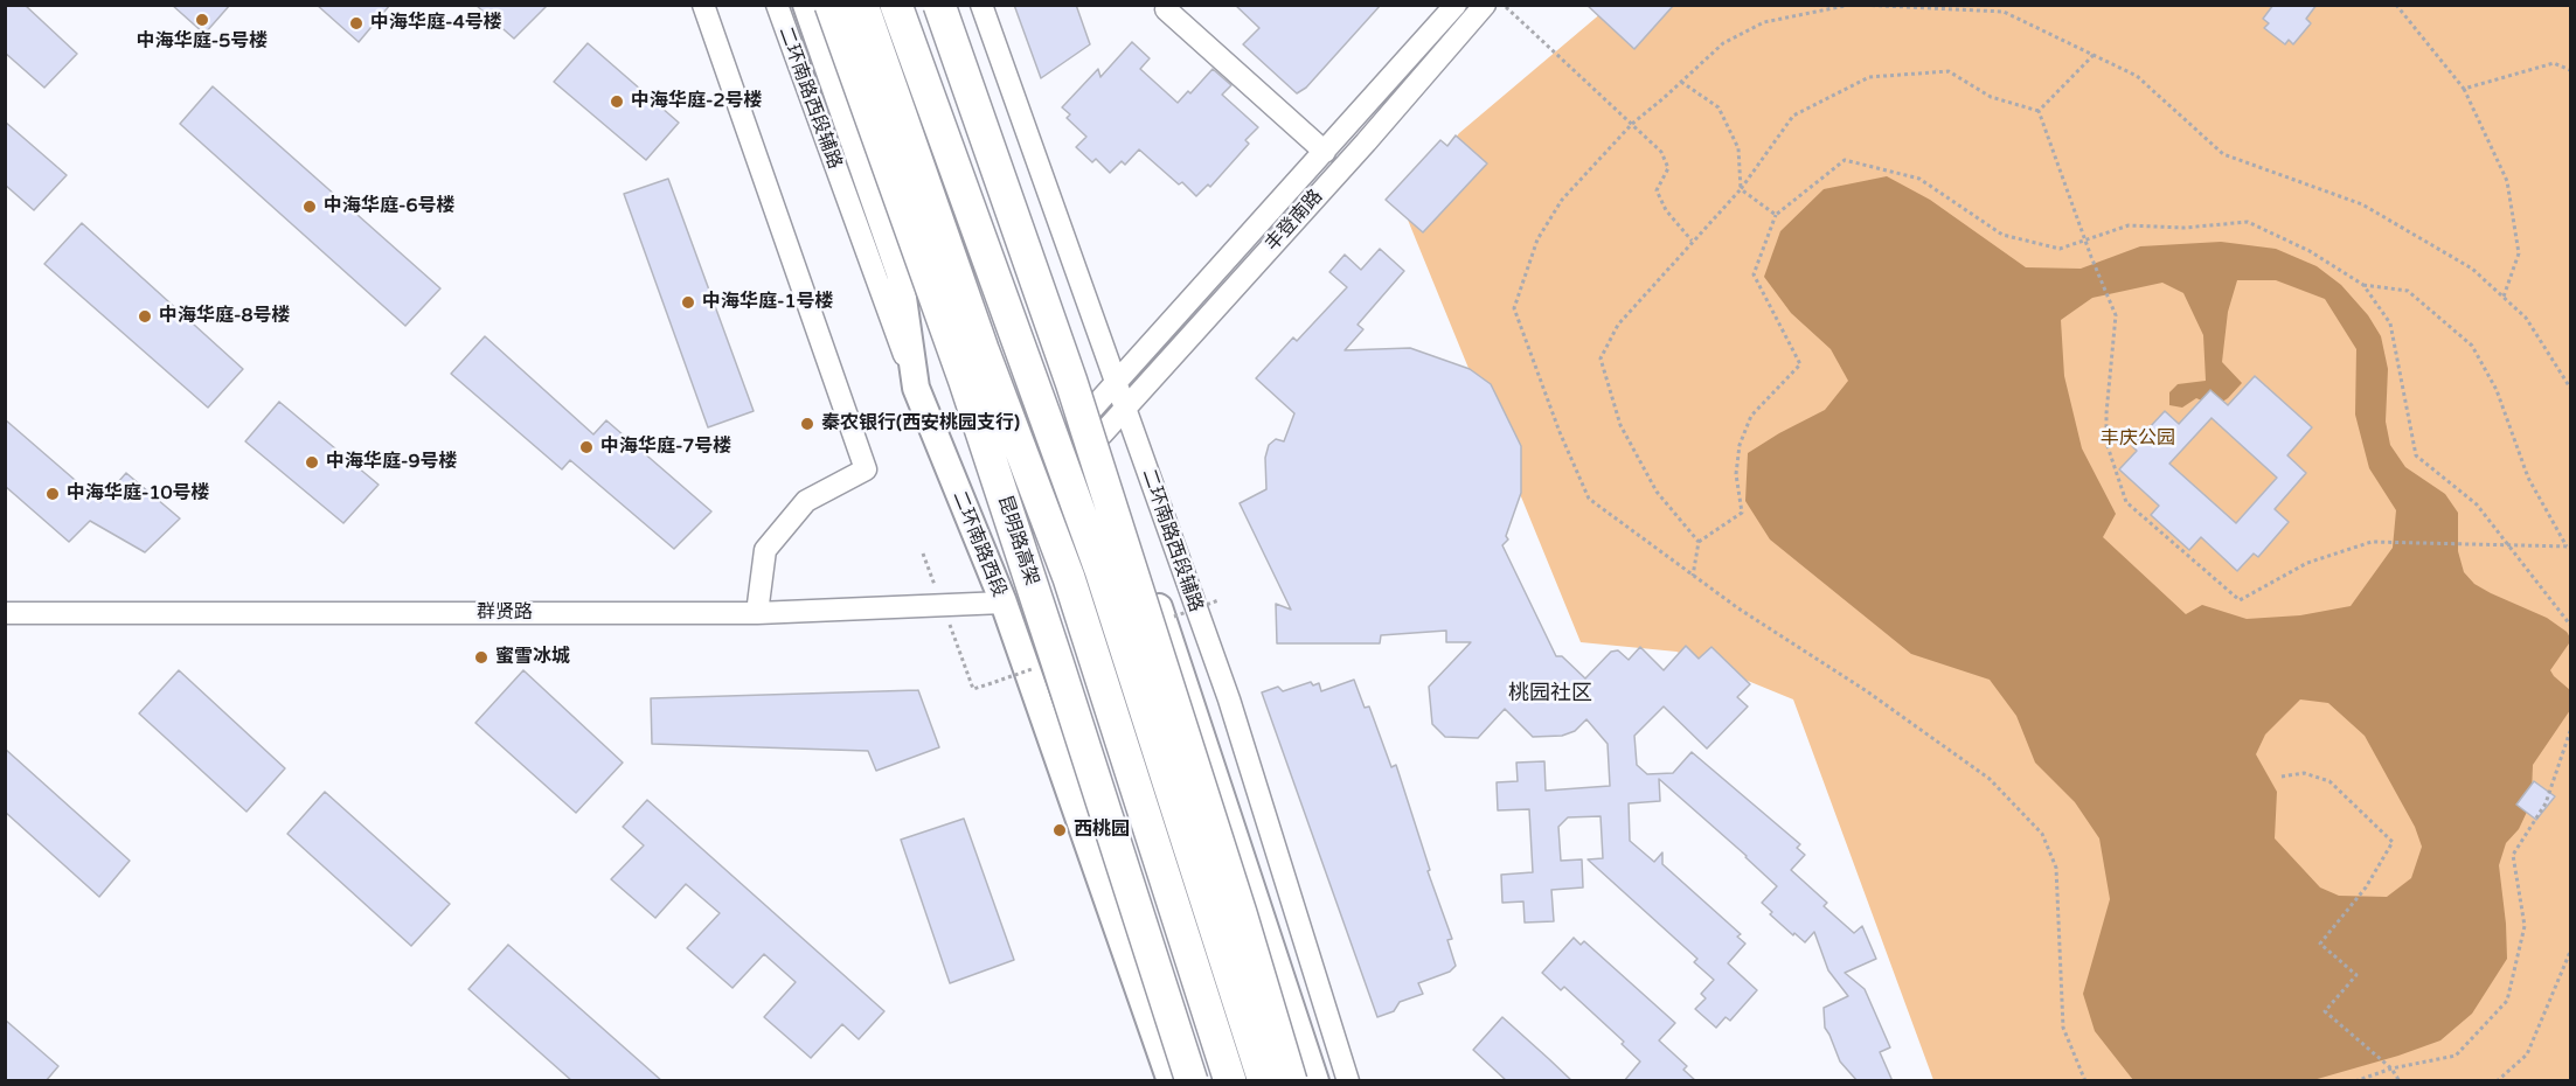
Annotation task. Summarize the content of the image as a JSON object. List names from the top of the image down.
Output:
{
  "streets": {
    "highway": ["昆明路高架"],
    "main road": ["二环南路西段"],
    "street": ["二环南路西段辅路", "丰登南路", "群贤路"]
  },
  "crossings": [
    ["二环南路西段辅路", "丰登南路"],
    ["二环南路西段辅路", "二环南路西段"],
    ["二环南路西段", "群贤路"]
  ],
  "districts": ["桃园社区"],
  "parks": ["丰庆公园"],
  "places": [
    "中海华庭-5号楼",
    "中海华庭-4号楼",
    "中海华庭-2号楼",
    "中海华庭-6号楼",
    "中海华庭-1号楼",
    "中海华庭-8号楼",
    "秦农银行(西安桃园支行)",
    "中海华庭-7号楼",
    "中海华庭-9号楼",
    "中海华庭-10号楼",
    "蜜雪冰城",
    "西桃园"
  ]
}
